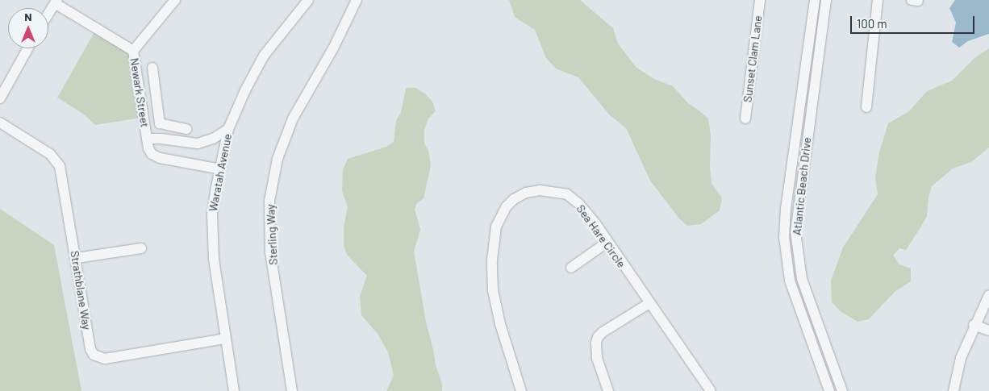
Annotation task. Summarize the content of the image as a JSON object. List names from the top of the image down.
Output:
{
  "streets": {
    "street": [
      "Sunset Clam Lane",
      "Newark Street",
      "Waratah Avenue",
      "Atlantic Beach Drive",
      "Sterling Way",
      "Sea Hare Circle",
      "Strathblane Way"
    ]
  },
  "crossings": [
    ["Newark Street", "Waratah Avenue"],
    ["Waratah Avenue", "Strathblane Way"]
  ],
  "scale_bar": "100 m",
  "north": "top"
}
